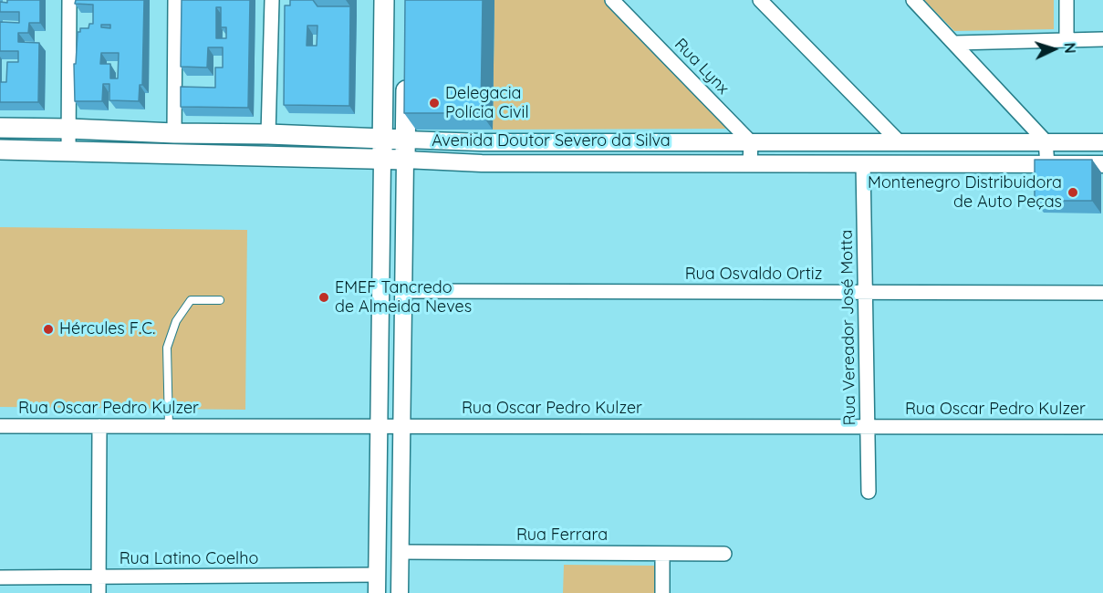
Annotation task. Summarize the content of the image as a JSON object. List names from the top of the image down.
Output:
{
  "streets": {
    "main road": ["Avenida Doutor Severo da Silva"],
    "street": [
      "Rua Lynx",
      "Rua Osvaldo Ortiz",
      "Rua Vereador José Motta",
      "Rua Oscar Pedro Kulzer",
      "Rua Ferrara",
      "Rua Latino Coelho"
    ]
  },
  "crossings": [
    ["Rua Lynx", "Avenida Doutor Severo da Silva"],
    ["Avenida Doutor Severo da Silva", "Rua Vereador José Motta"],
    ["Rua Osvaldo Ortiz", "Rua Vereador José Motta"],
    ["Rua Vereador José Motta", "Rua Oscar Pedro Kulzer"]
  ],
  "places": [
    "Delegacia Polícia Civil",
    "Montenegro Distribuidora de Auto Peças",
    "EMEF Tancredo de Almeida Neves",
    "Hércules F.C."
  ],
  "north": "right"
}
